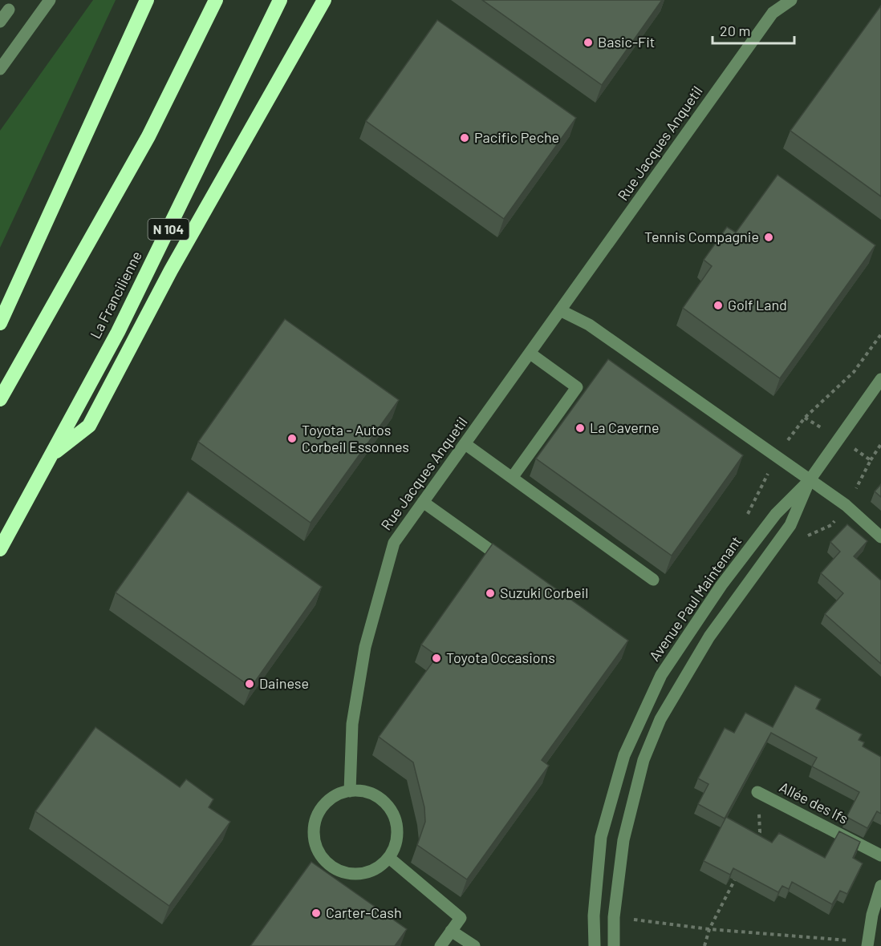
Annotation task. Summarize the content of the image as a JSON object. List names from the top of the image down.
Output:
{
  "streets": {
    "highway": ["N 104", "La Francilienne"],
    "street": ["Rue Jacques Anquetil", "Avenue Paul Maintenant", "Allée des Ifs"]
  },
  "places": [
    "Basic-Fit",
    "Pacific Peche",
    "Tennis Compagnie",
    "Golf Land",
    "La Caverne",
    "Toyota - Autos Corbeil Essonnes",
    "Suzuki Corbeil",
    "Toyota Occasions",
    "Dainese",
    "Carter-Cash"
  ],
  "scale_bar": "20 m"
}
